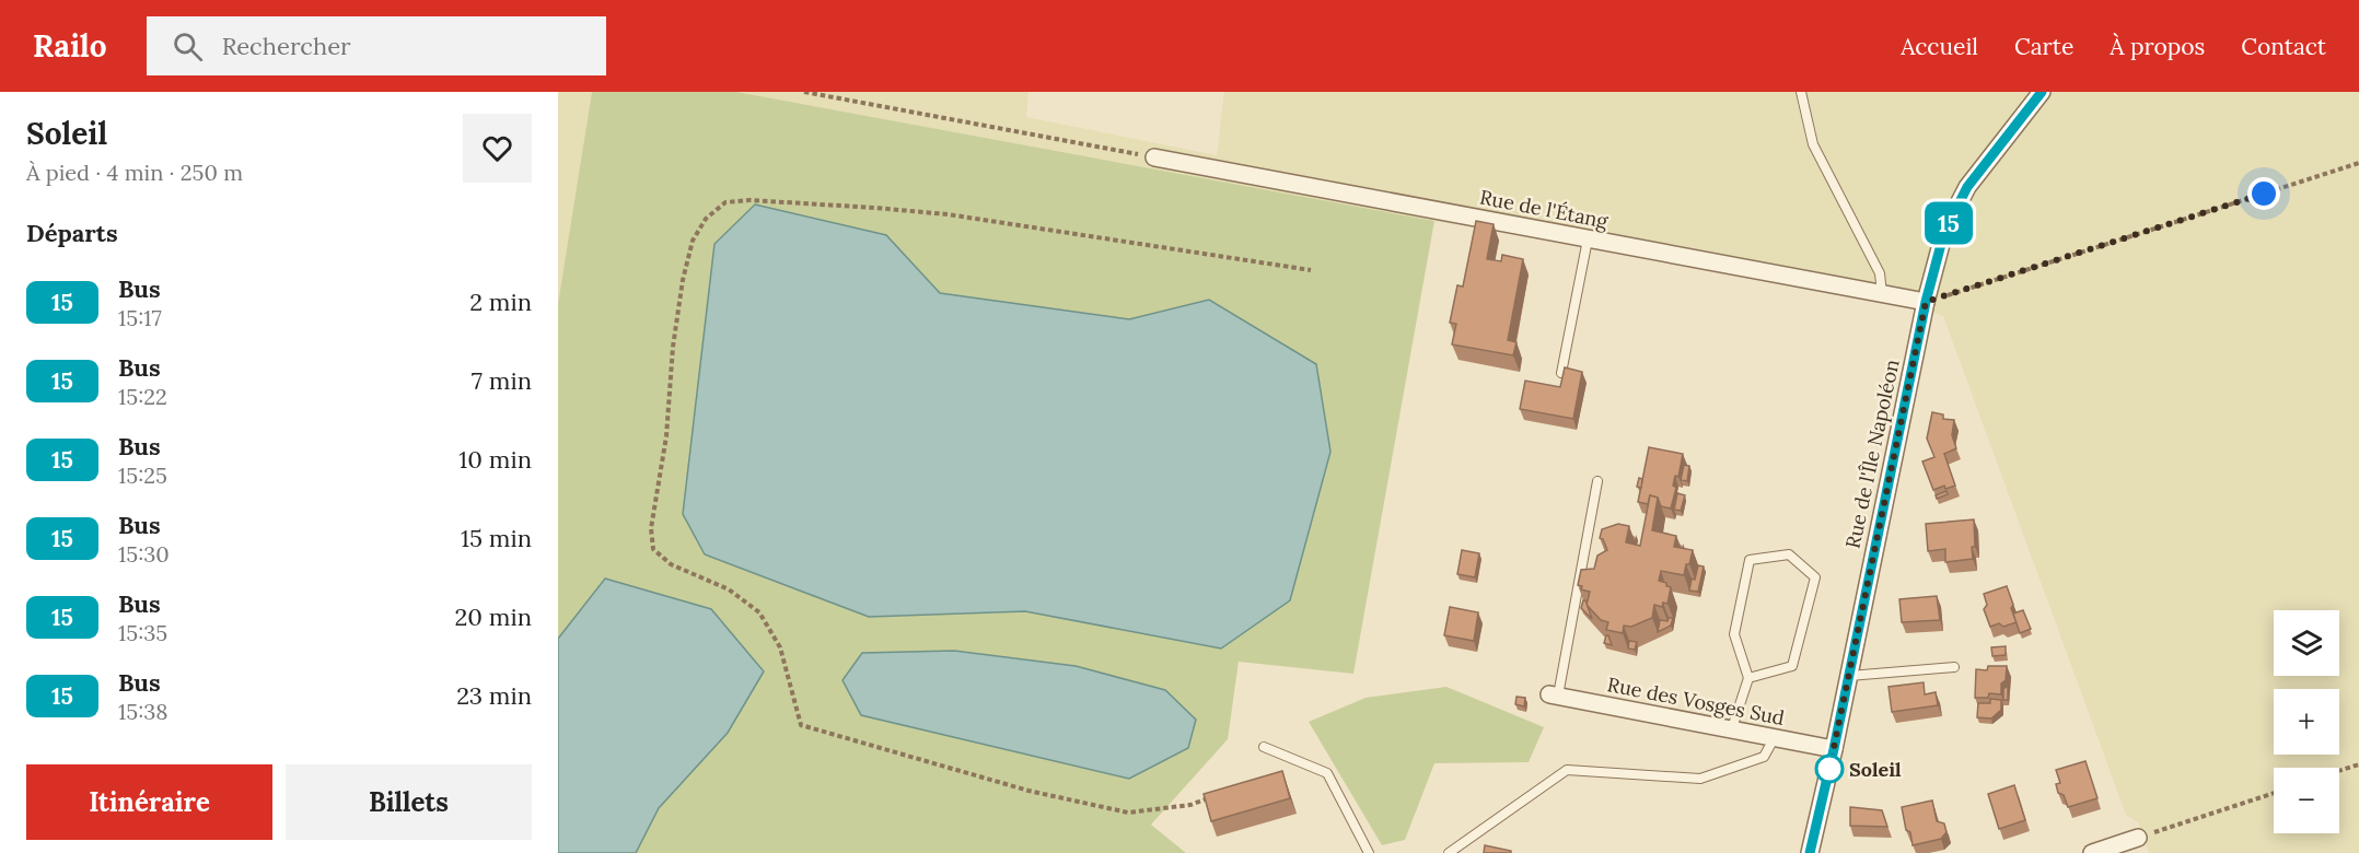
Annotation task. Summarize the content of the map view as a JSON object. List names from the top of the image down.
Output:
{
  "streets": {
    "street": ["Rue de l'Étang", "Rue de l'Île Napoléon", "Rue des Vosges Sud"]
  },
  "crossings": [
    ["Rue de l'Étang", "Rue de l'Île Napoléon"],
    ["Rue de l'Île Napoléon", "Rue des Vosges Sud"]
  ],
  "places": ["Soleil"],
  "lines": ["bus line 15"],
  "page": {
    "header": "Railo",
    "search": "Rechercher",
    "nav": [
      "Accueil",
      "Carte",
      "À propos",
      "Contact"
    ],
    "heading": [
      ["Soleil", "À pied · 4 min · 250 m"],
      "Départs"
    ],
    "on_map": "15",
    "list": [
      {
        "mark": "15",
        "name": "Bus",
        "note": "15:17",
        "value": "2 min"
      },
      {
        "mark": "15",
        "name": "Bus",
        "note": "15:22",
        "value": "7 min"
      },
      {
        "mark": "15",
        "name": "Bus",
        "note": "15:25",
        "value": "10 min"
      },
      {
        "mark": "15",
        "name": "Bus",
        "note": "15:30",
        "value": "15 min"
      },
      {
        "mark": "15",
        "name": "Bus",
        "note": "15:35",
        "value": "20 min"
      },
      {
        "mark": "15",
        "name": "Bus",
        "note": "15:38",
        "value": "23 min"
      }
    ],
    "map_buttons": ["+", "−"],
    "buttons": ["Itinéraire", "Billets"]
  }
}
